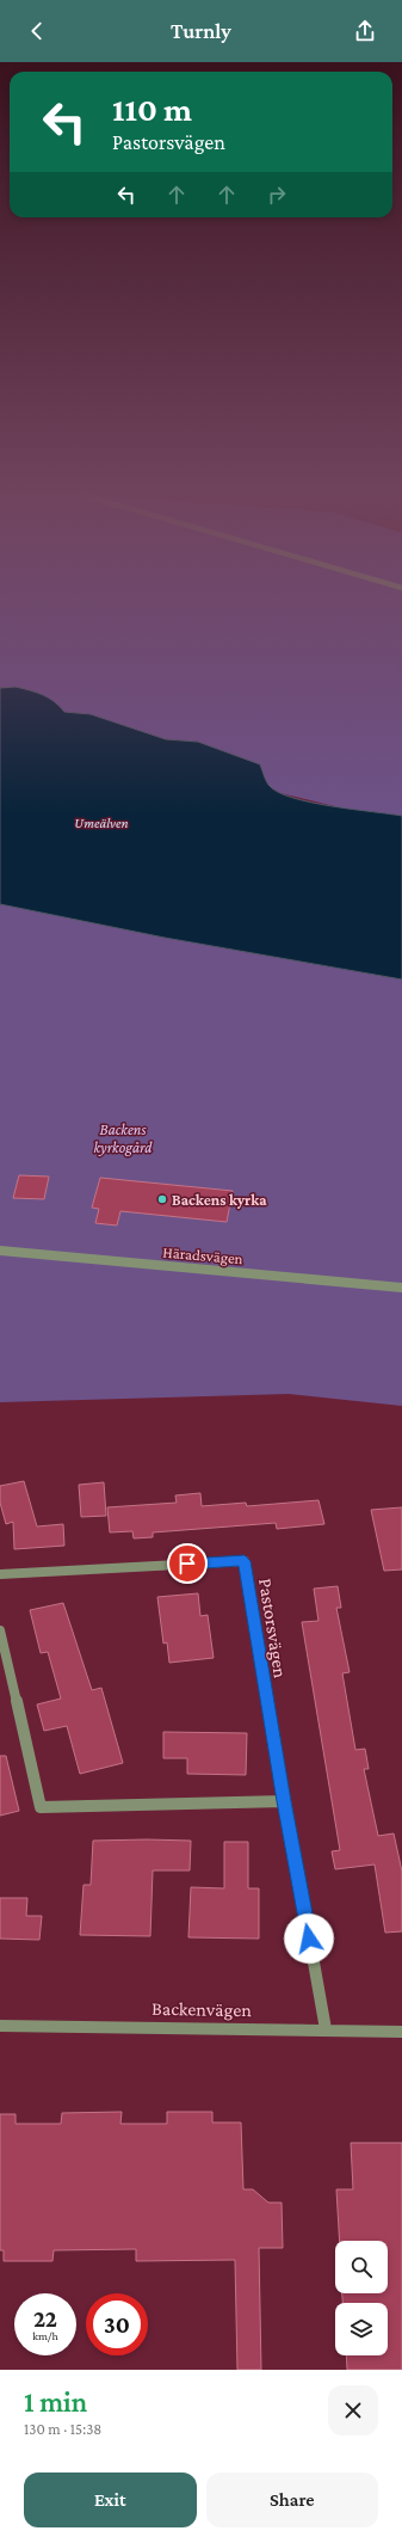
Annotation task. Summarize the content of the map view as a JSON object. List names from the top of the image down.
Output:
{
  "streets": {
    "street": ["Häradsvägen", "Pastorsvägen", "Backenvägen"]
  },
  "crossings": [
    ["Pastorsvägen", "Backenvägen"]
  ],
  "water": ["Umeälven"],
  "parks": ["Backens kyrkogård"],
  "places": ["Backens kyrka"],
  "page": {
    "header": "Turnly",
    "turn": ["110 m", "Pastorsvägen"],
    "speed": "22 km/h",
    "limit": "30",
    "heading": ["1 min", "130 m · 15:38"],
    "buttons": ["Exit", "Share"]
  }
}
